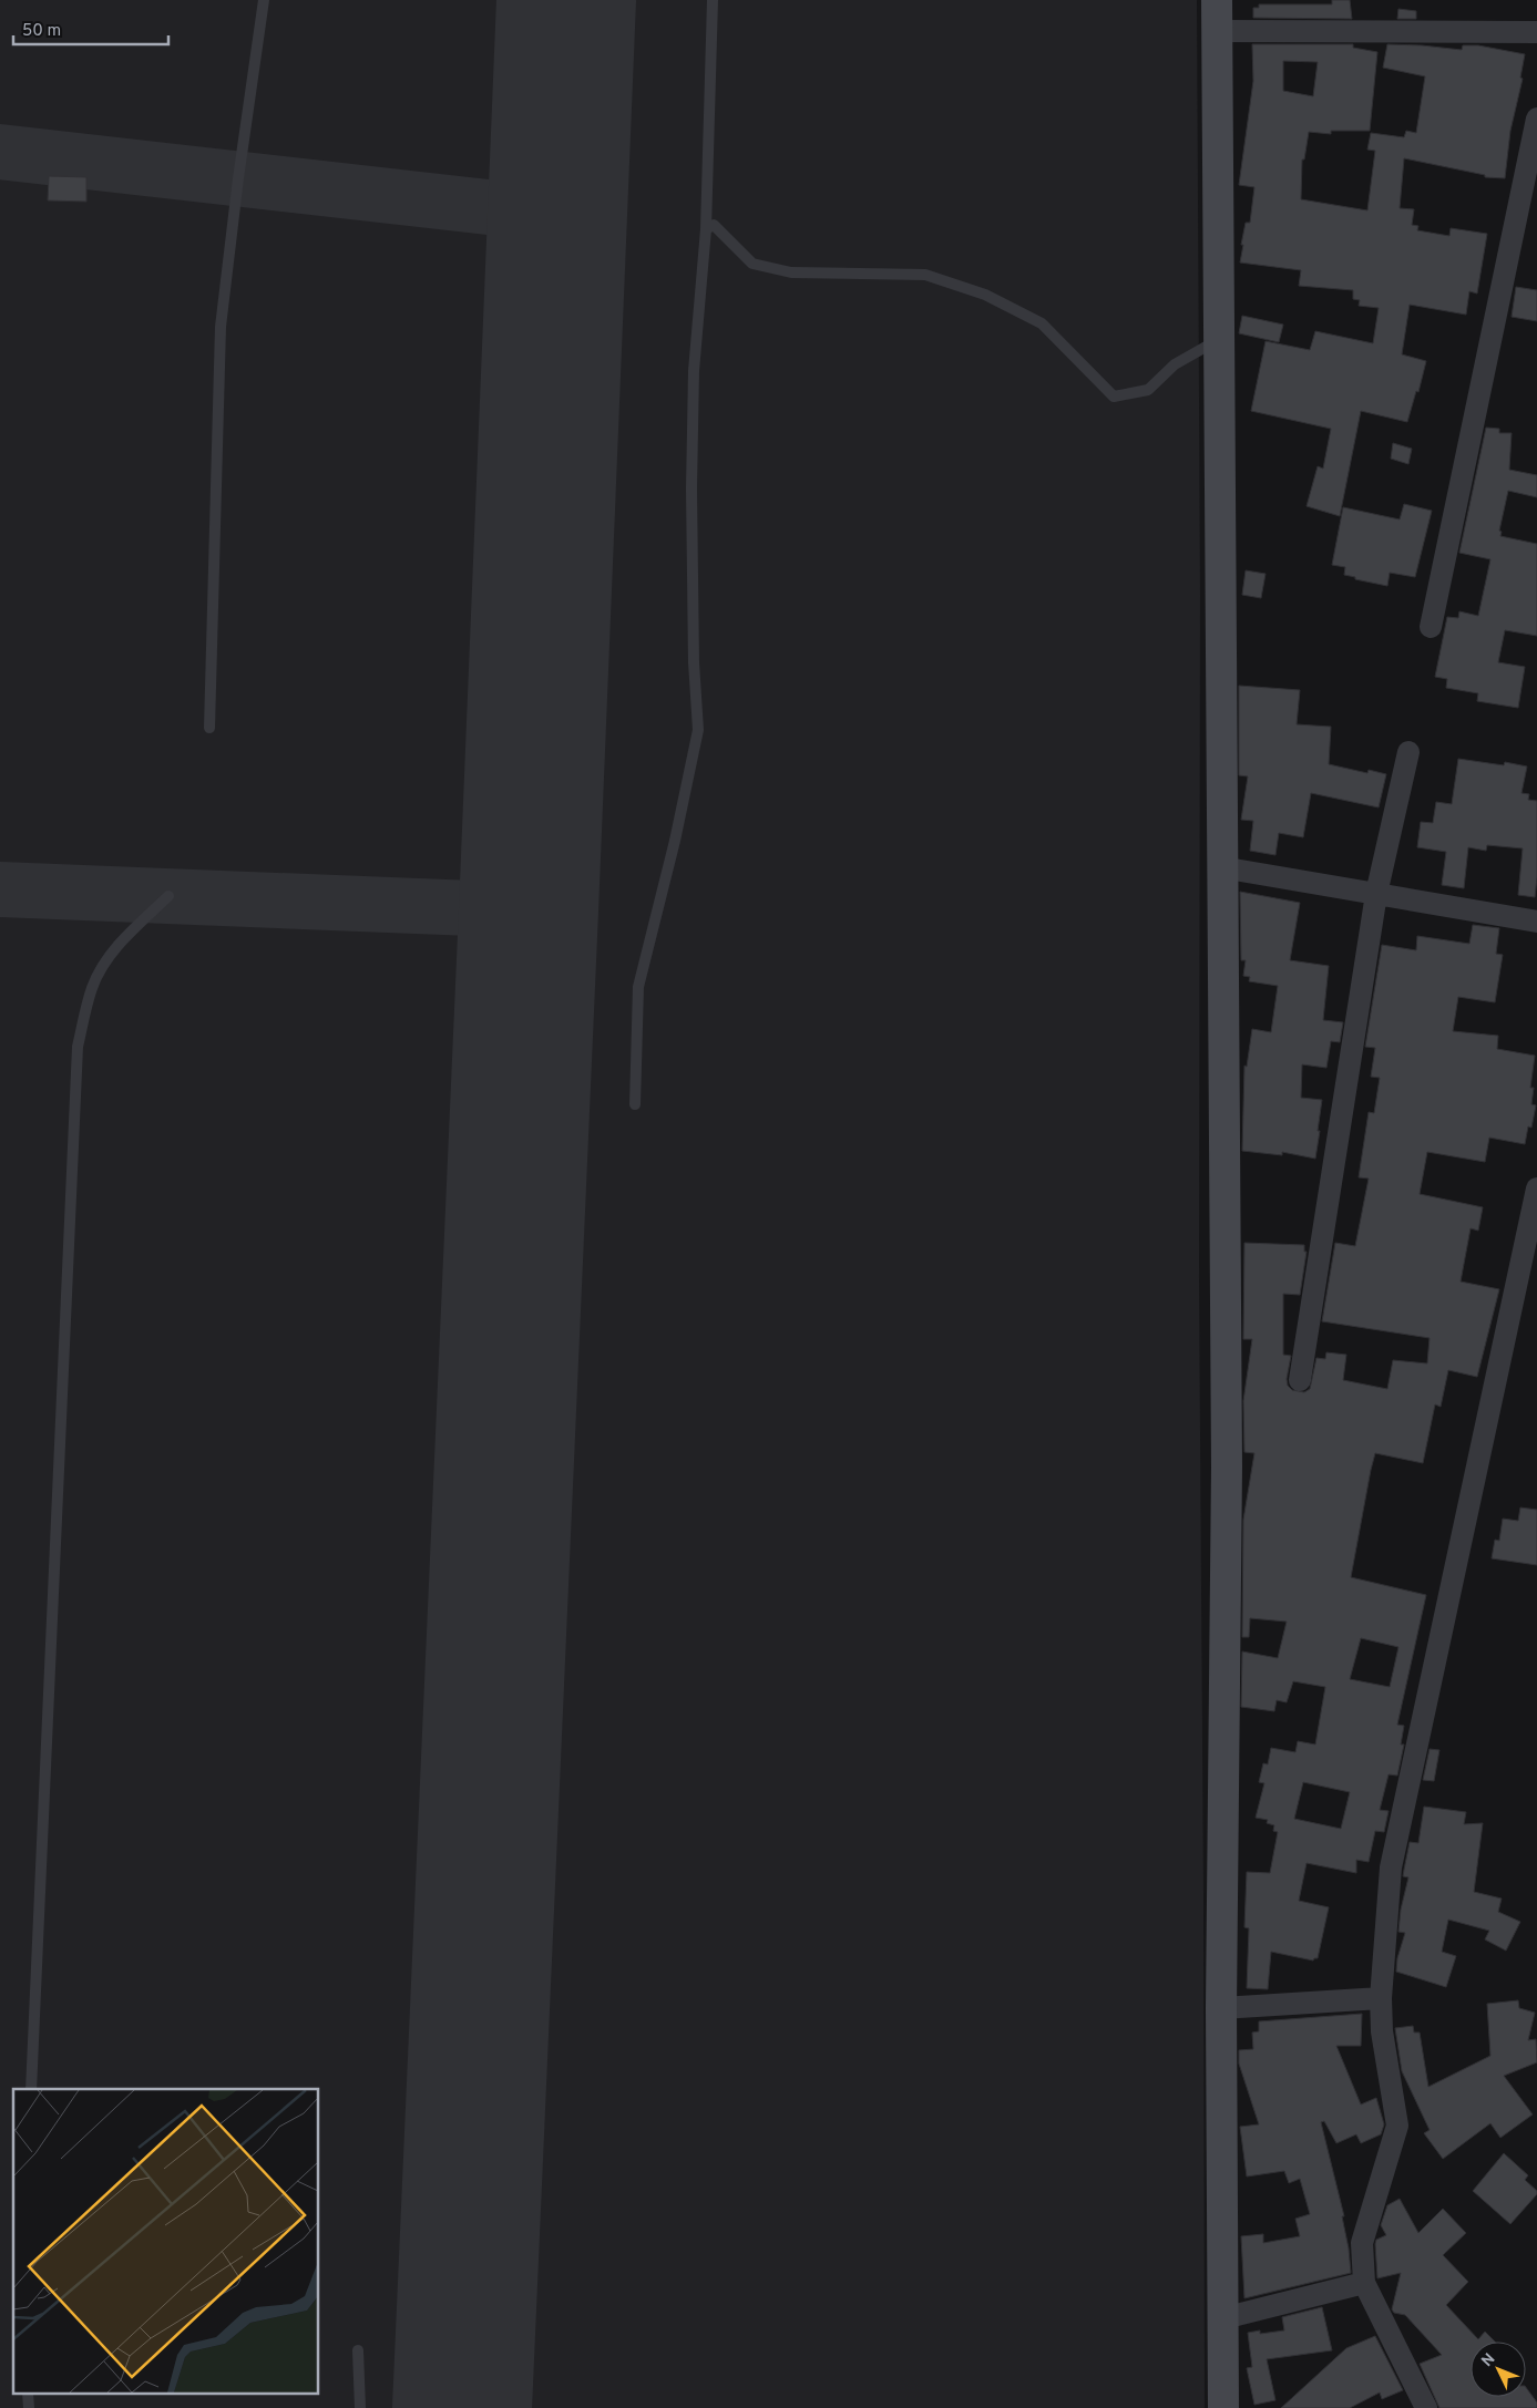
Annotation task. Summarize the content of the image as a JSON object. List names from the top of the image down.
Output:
{
  "scale_bar": "50 m",
  "north": "top left"
}
